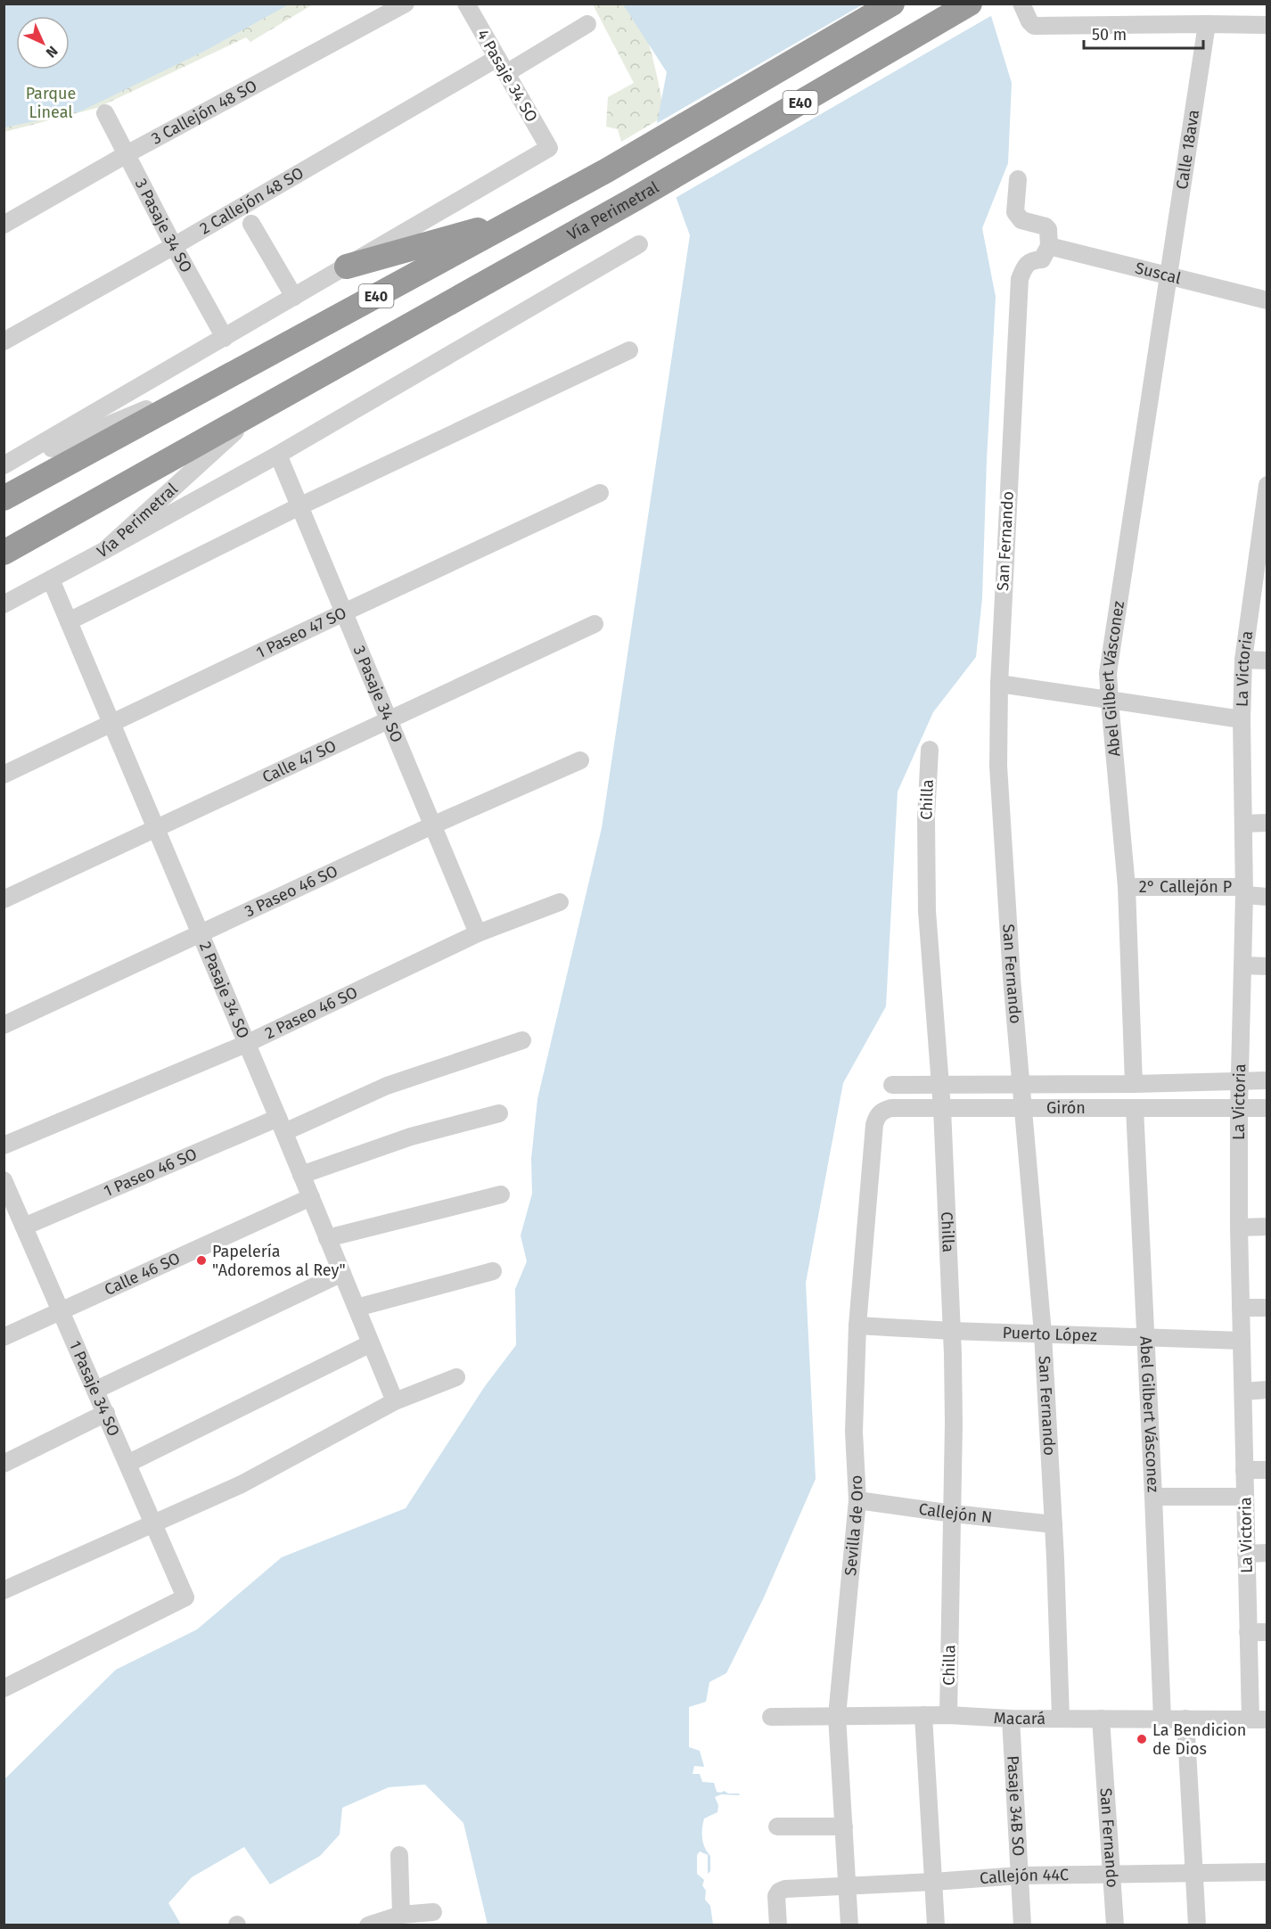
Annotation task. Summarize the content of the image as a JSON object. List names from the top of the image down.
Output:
{
  "streets": {
    "highway": ["E40", "Vía Perimetral"],
    "street": [
      "4 Pasaje 34 SO",
      "3 Callejón 48 SO",
      "Calle 18ava",
      "2 Callejón 48 SO",
      "3 Pasaje 34 SO",
      "Suscal",
      "San Fernando",
      "1 Paseo 47 SO",
      "La Victoria",
      "Abel Gilbert Vásconez",
      "Calle 47 SO",
      "Chilla",
      "2° Callejón P",
      "3 Paseo 46 SO",
      "2 Pasaje 34 SO",
      "2 Paseo 46 SO",
      "Girón",
      "1 Paseo 46 SO",
      "Calle 46 SO",
      "Puerto López",
      "1 Pasaje 34 SO",
      "Callejón N",
      "Sevilla de Oro",
      "Macará",
      "Pasaje 34B SO",
      "Callejón 44C"
    ]
  },
  "crossings": [
    ["4 Pasaje 34 SO", "2 Callejón 48 SO"],
    ["3 Callejón 48 SO", "3 Pasaje 34 SO"],
    ["Calle 18ava", "Suscal"],
    ["Calle 18ava", "Abel Gilbert Vásconez"],
    ["2 Callejón 48 SO", "3 Pasaje 34 SO"],
    ["Vía Perimetral", "2 Pasaje 34 SO"],
    ["3 Pasaje 34 SO", "1 Paseo 47 SO"],
    ["3 Pasaje 34 SO", "Calle 47 SO"],
    ["3 Pasaje 34 SO", "3 Paseo 46 SO"],
    ["3 Pasaje 34 SO", "2 Paseo 46 SO"],
    ["Suscal", "San Fernando"],
    ["Suscal", "Abel Gilbert Vásconez"],
    ["San Fernando", "Girón"],
    ["San Fernando", "Puerto López"],
    ["San Fernando", "Callejón N"],
    ["San Fernando", "Macará"],
    ["San Fernando", "Callejón 44C"],
    ["1 Paseo 47 SO", "2 Pasaje 34 SO"],
    ["La Victoria", "2° Callejón P"],
    ["La Victoria", "Girón"],
    ["La Victoria", "Puerto López"],
    ["La Victoria", "Macará"],
    ["Abel Gilbert Vásconez", "2° Callejón P"],
    ["Abel Gilbert Vásconez", "Girón"],
    ["Abel Gilbert Vásconez", "Puerto López"],
    ["Abel Gilbert Vásconez", "Macará"],
    ["Calle 47 SO", "2 Pasaje 34 SO"],
    ["Chilla", "Girón"],
    ["Chilla", "Puerto López"],
    ["Chilla", "Callejón N"],
    ["Chilla", "Macará"],
    ["3 Paseo 46 SO", "2 Pasaje 34 SO"],
    ["2 Pasaje 34 SO", "2 Paseo 46 SO"],
    ["2 Pasaje 34 SO", "1 Paseo 46 SO"],
    ["2 Pasaje 34 SO", "Calle 46 SO"],
    ["Girón", "Sevilla de Oro"],
    ["1 Paseo 46 SO", "1 Pasaje 34 SO"],
    ["Calle 46 SO", "1 Pasaje 34 SO"],
    ["Puerto López", "Sevilla de Oro"],
    ["Callejón N", "Sevilla de Oro"],
    ["Sevilla de Oro", "Macará"],
    ["Sevilla de Oro", "Callejón 44C"],
    ["Macará", "Pasaje 34B SO"],
    ["Pasaje 34B SO", "Callejón 44C"]
  ],
  "parks": ["Parque Lineal"],
  "places": ["Papelería \"Adoremos al Rey\"", "La Bendicion de Dios"],
  "scale_bar": "50 m",
  "north": "bottom right"
}
